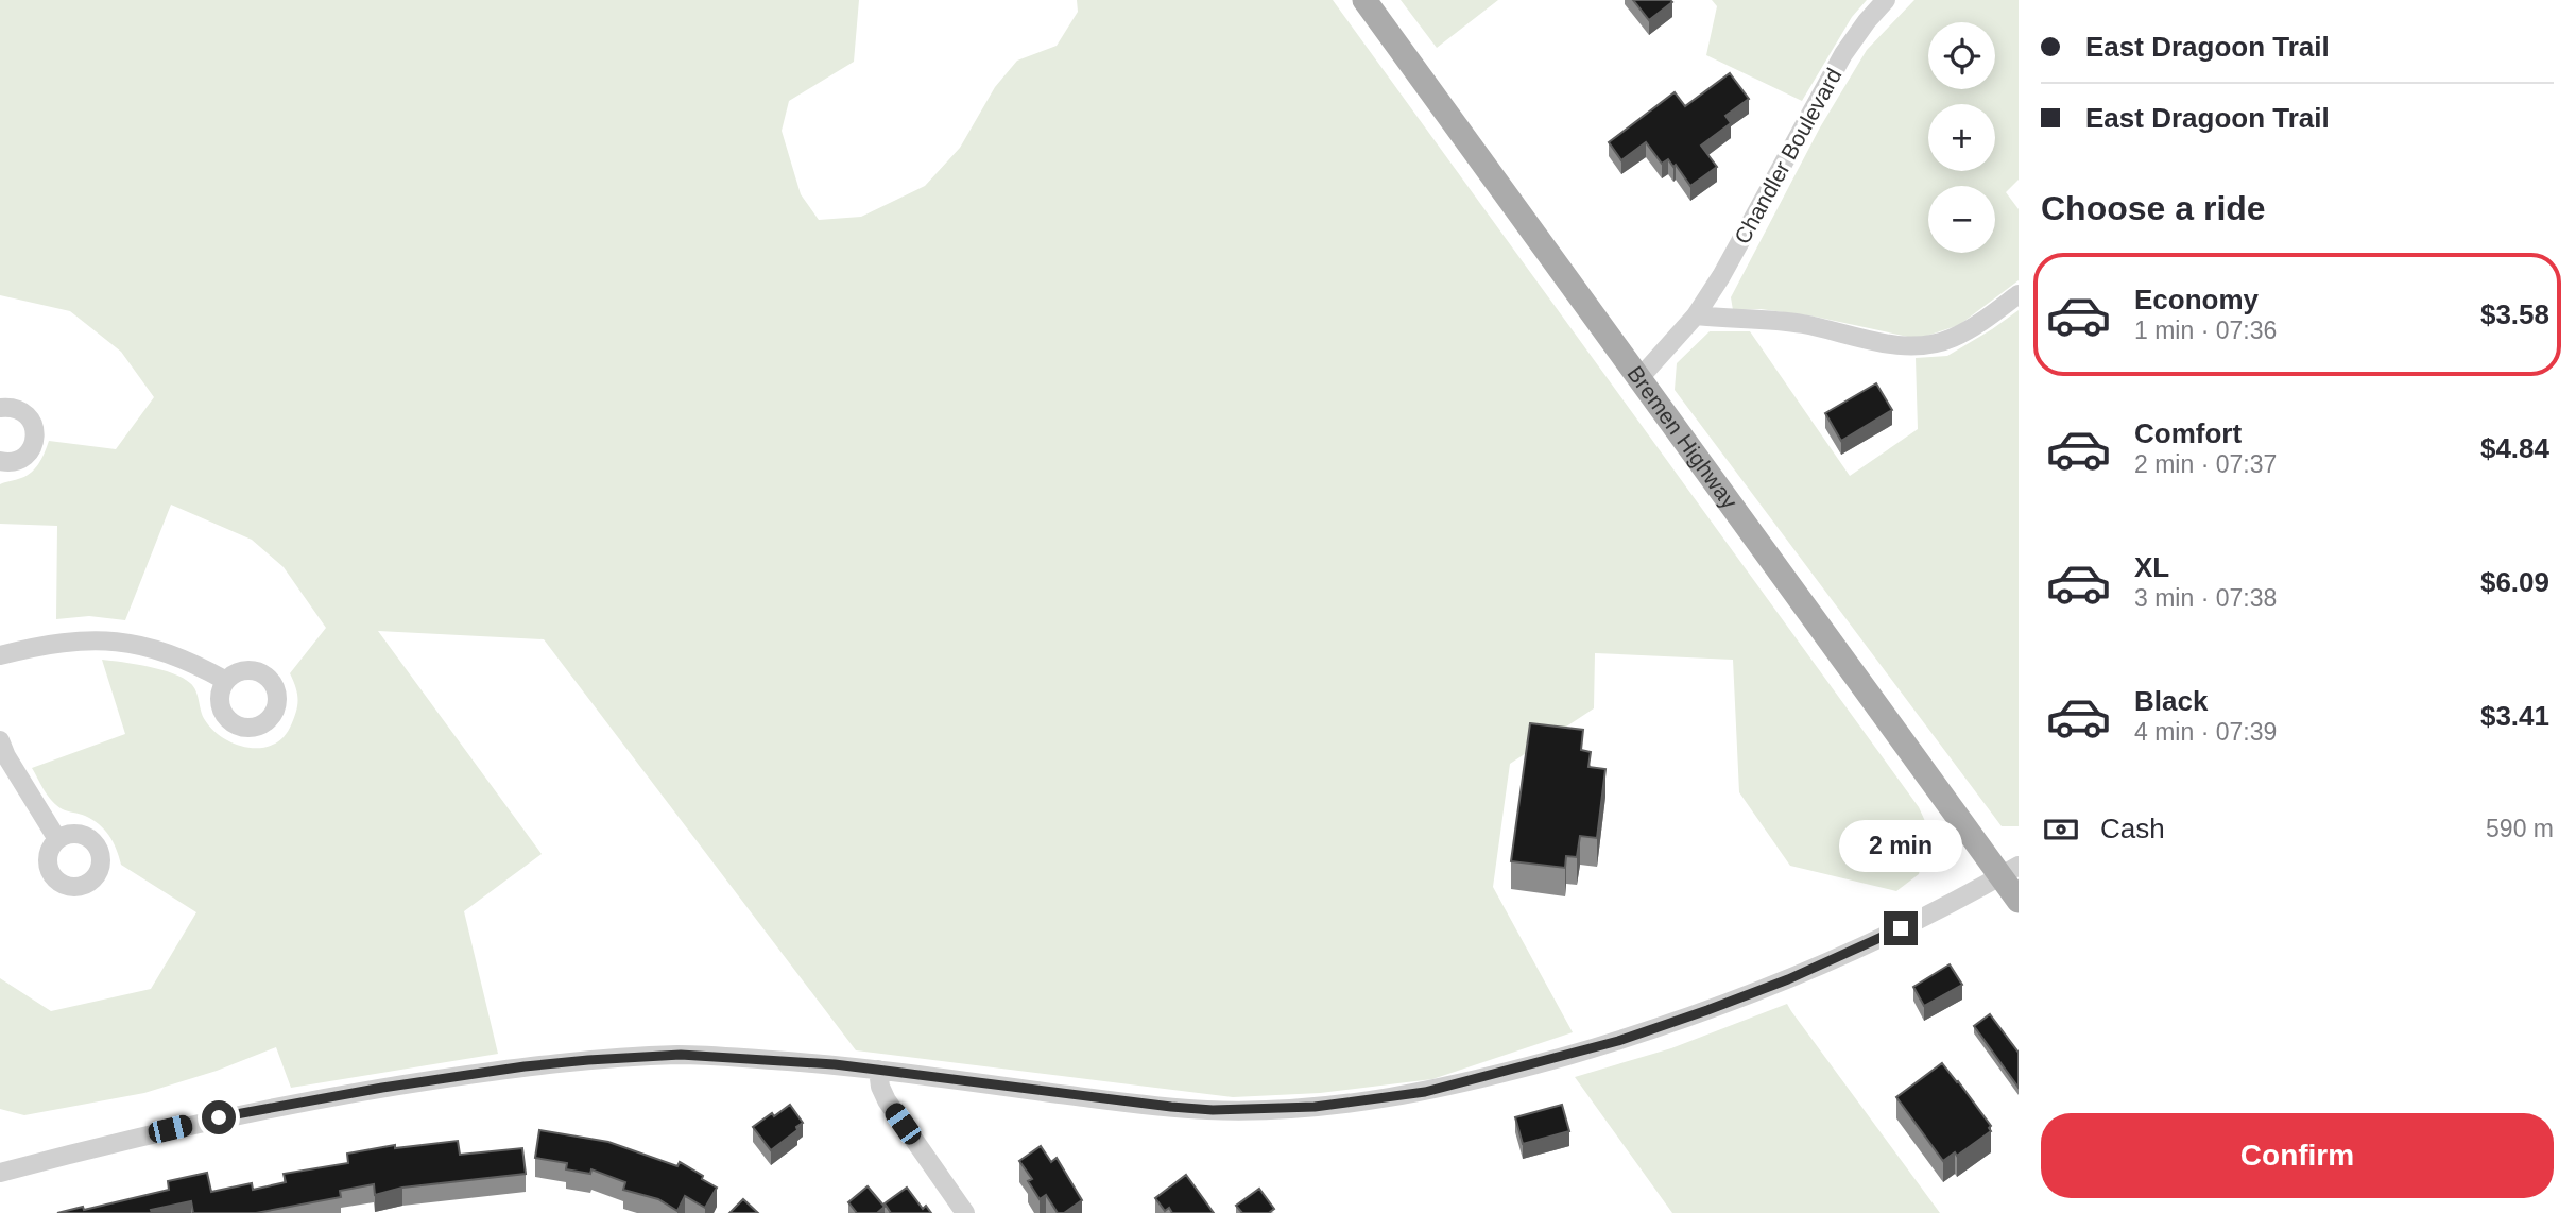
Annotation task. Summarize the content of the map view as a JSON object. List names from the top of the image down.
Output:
{
  "streets": {
    "main road": ["Bremen Highway"],
    "street": ["Chandler Boulevard"]
  },
  "crossings": [
    ["Chandler Boulevard", "Bremen Highway"]
  ],
  "page": {
    "banner": ["East Dragoon Trail", "East Dragoon Trail"],
    "map_buttons": ["+", "−"],
    "heading": "Choose a ride",
    "list": [
      {
        "name": "Economy",
        "note": "1 min · 07:36",
        "value": "$3.58"
      },
      {
        "name": "Comfort",
        "note": "2 min · 07:37",
        "value": "$4.84"
      },
      {
        "name": "XL",
        "note": "3 min · 07:38",
        "value": "$6.09"
      },
      {
        "name": "Black",
        "note": "4 min · 07:39",
        "value": "$3.41"
      }
    ],
    "pay": ["Cash", "590 m"],
    "bubble": "2 min",
    "buttons": "Confirm"
  }
}
